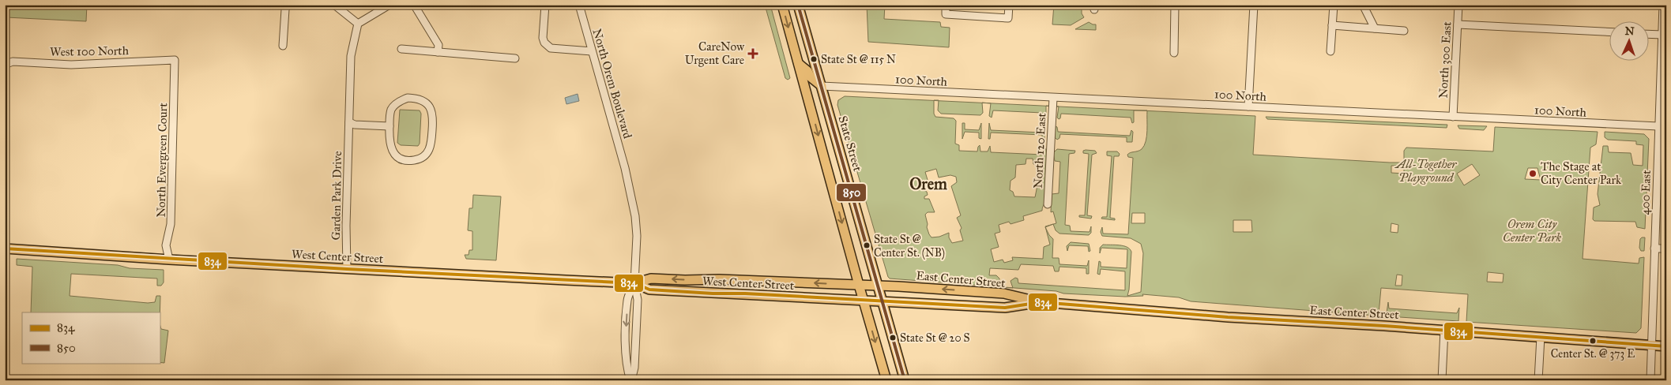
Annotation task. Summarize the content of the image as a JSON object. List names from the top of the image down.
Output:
{
  "streets": {
    "main road": ["State Street", "West Center Street", "East Center Street"],
    "street": [
      "West 100 North",
      "North 300 East",
      "100 North",
      "North Orem Boulevard",
      "North 120 East",
      "North Evergreen Court",
      "400 East",
      "Garden Park Drive"
    ]
  },
  "crossings": [
    ["West 100 North", "North Evergreen Court"],
    ["North 300 East", "100 North"],
    ["100 North", "State Street"],
    ["100 North", "North 120 East"],
    ["100 North", "400 East"],
    ["North Orem Boulevard", "West Center Street"],
    ["State Street", "West Center Street"],
    ["State Street", "East Center Street"],
    ["North Evergreen Court", "West Center Street"],
    ["400 East", "East Center Street"],
    ["Garden Park Drive", "West Center Street"],
    ["West Center Street", "East Center Street"]
  ],
  "districts": ["Orem"],
  "parks": ["All-Together Playground", "Orem City Center Park"],
  "places": {
    "health": ["CareNow Urgent Care"],
    "other": [
      "State St @ 115 N",
      "The Stage at City Center Park",
      "State St @ Center St. (NB)",
      "State St @ 20 S",
      "Center St. @ 373 E"
    ]
  },
  "lines": ["transit line 850", "transit line 834"],
  "legend": ["834", "850"],
  "north": "top"
}
